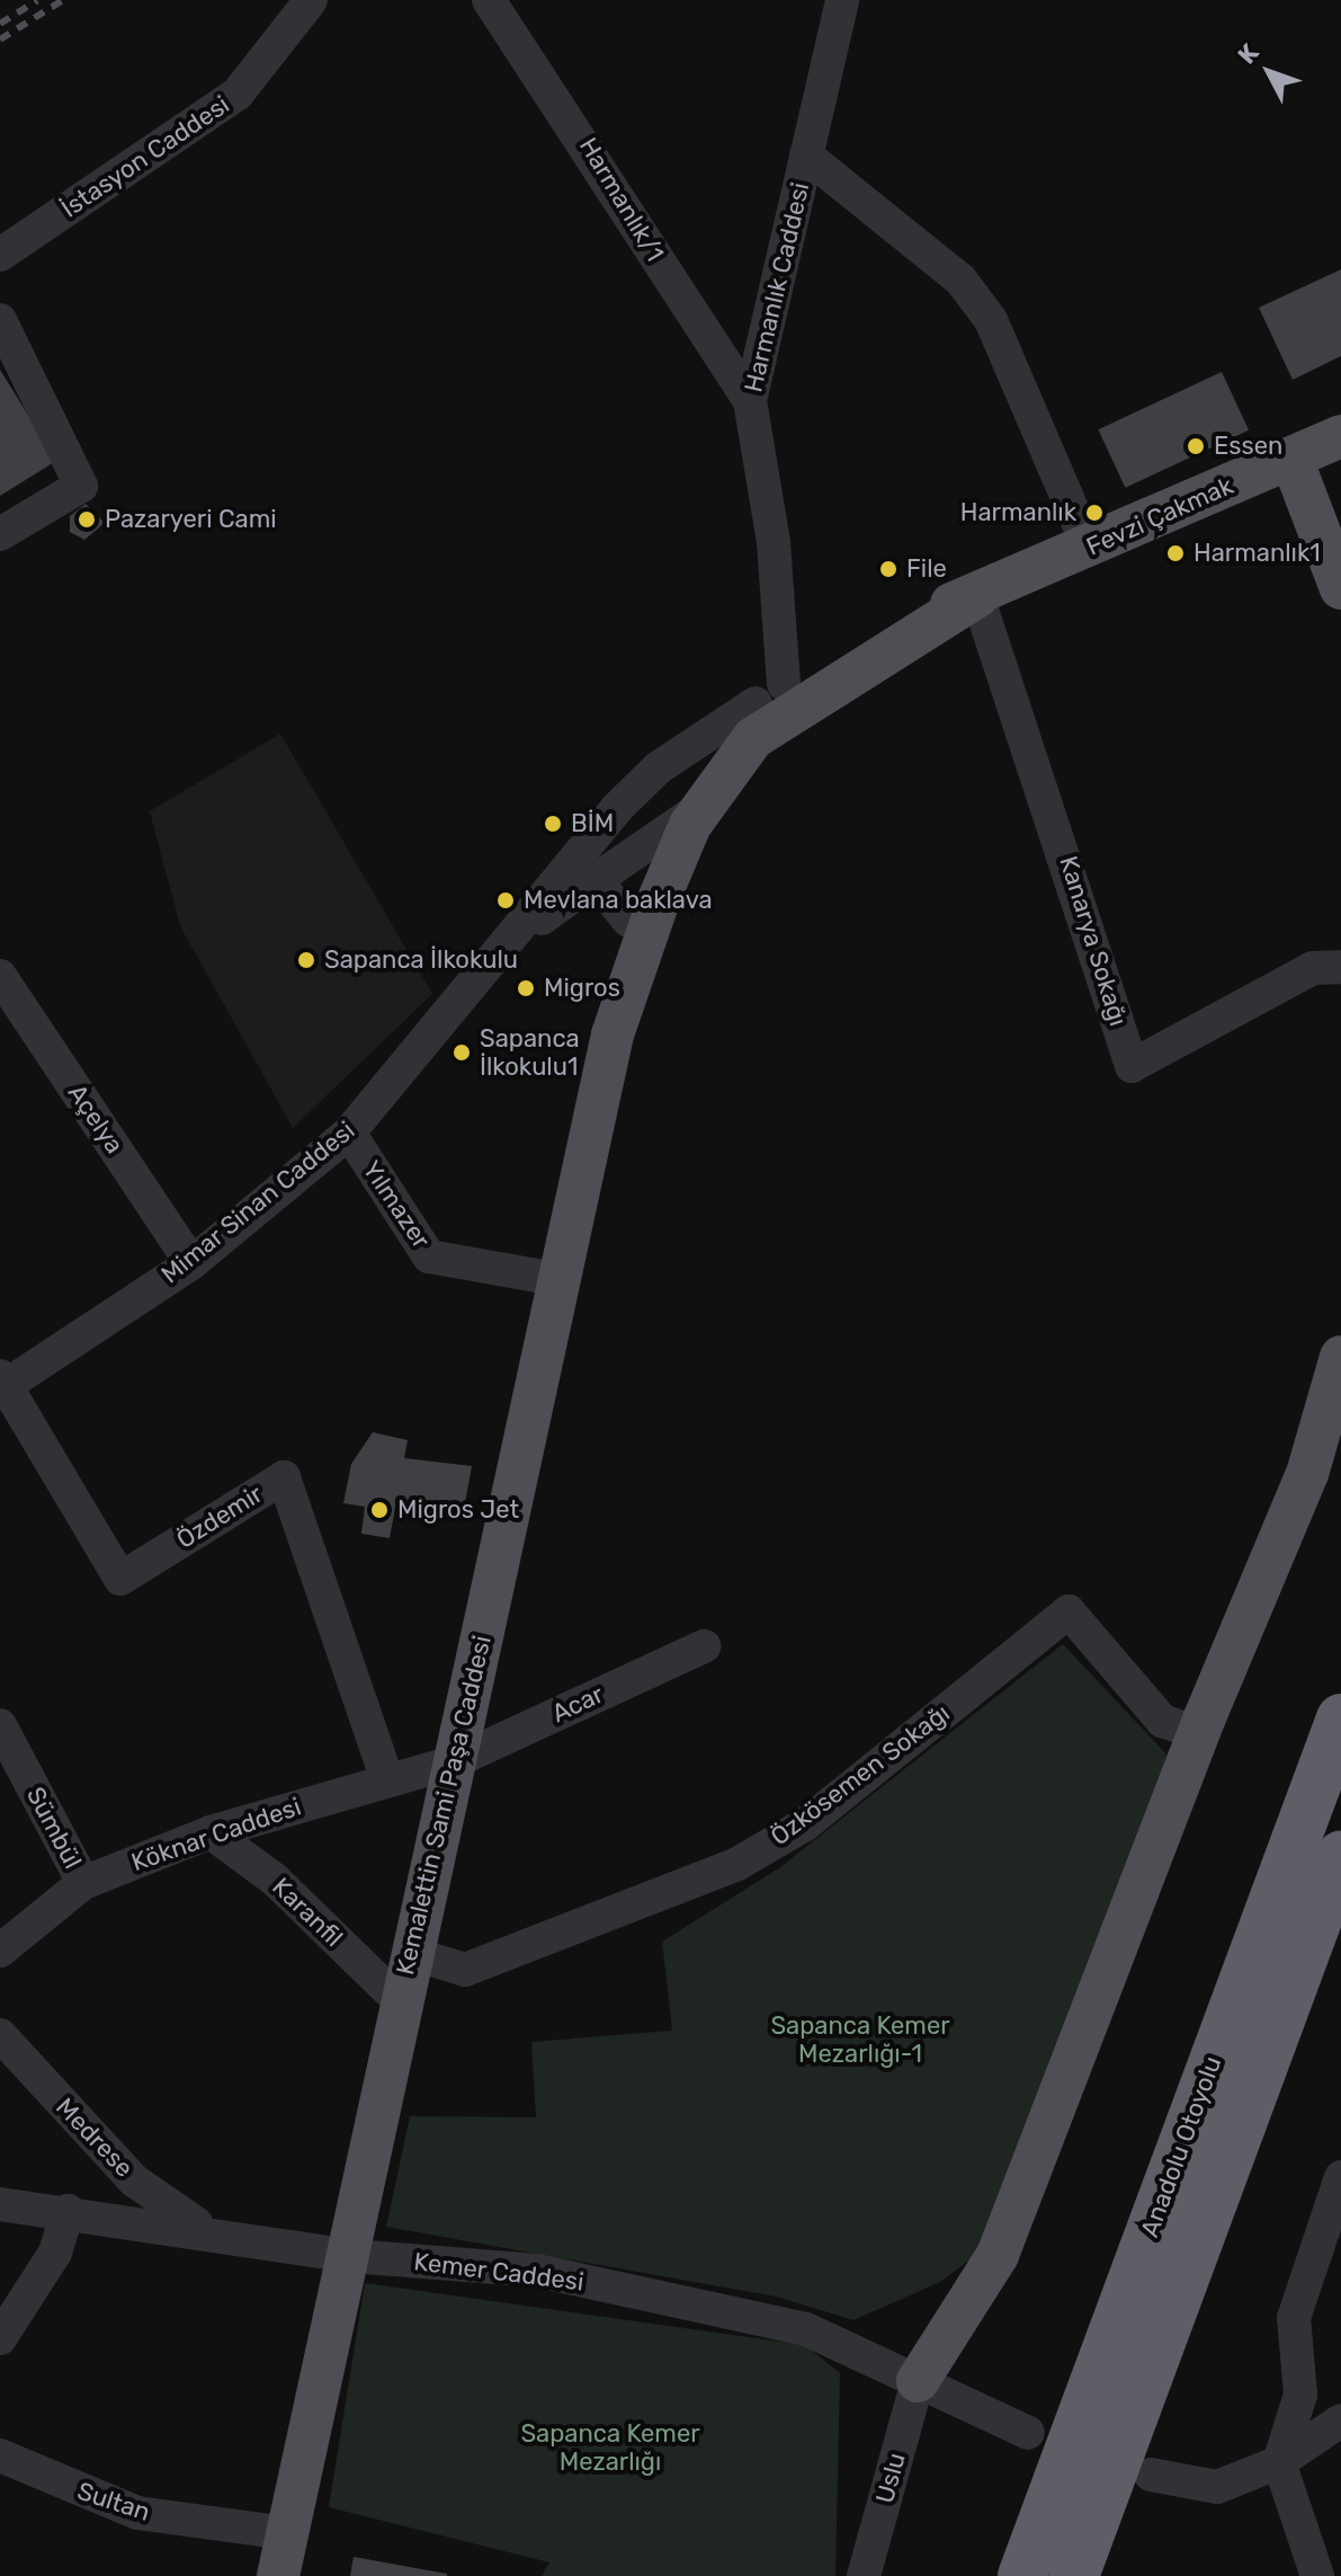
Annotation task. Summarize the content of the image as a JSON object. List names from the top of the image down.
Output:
{
  "streets": {
    "highway": ["Anadolu Otoyolu"],
    "main road": ["Fevzi Çakmak", "Kemalettin Sami Paşa Caddesi"],
    "street": [
      "İstasyon Caddesi",
      "Harmanlık/1",
      "Harmanlık Caddesi",
      "Kanarya Sokağı",
      "Açelya",
      "Mimar Sinan Caddesi",
      "Yılmazer",
      "Özdemir",
      "Acar",
      "Özkösemen Sokağı",
      "Sümbül",
      "Köknar Caddesi",
      "Karanfil",
      "Medrese",
      "Kemer Caddesi",
      "Uslu",
      "Sultan"
    ]
  },
  "crossings": [
    ["Harmanlık/1", "Harmanlık Caddesi"],
    ["Harmanlık Caddesi", "Kemalettin Sami Paşa Caddesi"],
    ["Fevzi Çakmak", "Kanarya Sokağı"],
    ["Fevzi Çakmak", "Kemalettin Sami Paşa Caddesi"],
    ["Kanarya Sokağı", "Kemalettin Sami Paşa Caddesi"],
    ["Açelya", "Mimar Sinan Caddesi"],
    ["Mimar Sinan Caddesi", "Yılmazer"],
    ["Mimar Sinan Caddesi", "Özdemir"],
    ["Yılmazer", "Kemalettin Sami Paşa Caddesi"],
    ["Özdemir", "Köknar Caddesi"],
    ["Acar", "Kemalettin Sami Paşa Caddesi"],
    ["Acar", "Köknar Caddesi"],
    ["Özkösemen Sokağı", "Kemalettin Sami Paşa Caddesi"],
    ["Kemalettin Sami Paşa Caddesi", "Köknar Caddesi"],
    ["Kemalettin Sami Paşa Caddesi", "Karanfil"],
    ["Kemalettin Sami Paşa Caddesi", "Kemer Caddesi"],
    ["Kemalettin Sami Paşa Caddesi", "Sultan"],
    ["Sümbül", "Köknar Caddesi"],
    ["Köknar Caddesi", "Karanfil"],
    ["Medrese", "Kemer Caddesi"],
    ["Kemer Caddesi", "Uslu"]
  ],
  "parks": ["Sapanca Kemer Mezarlığı-1", "Sapanca Kemer Mezarlığı"],
  "places": [
    "Essen",
    "Harmanlık",
    "Pazaryeri Cami",
    "Harmanlık1",
    "File",
    "BİM",
    "Mevlana baklava",
    "Sapanca İlkokulu",
    "Migros",
    "Sapanca İlkokulu1",
    "Migros Jet"
  ],
  "north": "top left"
}
